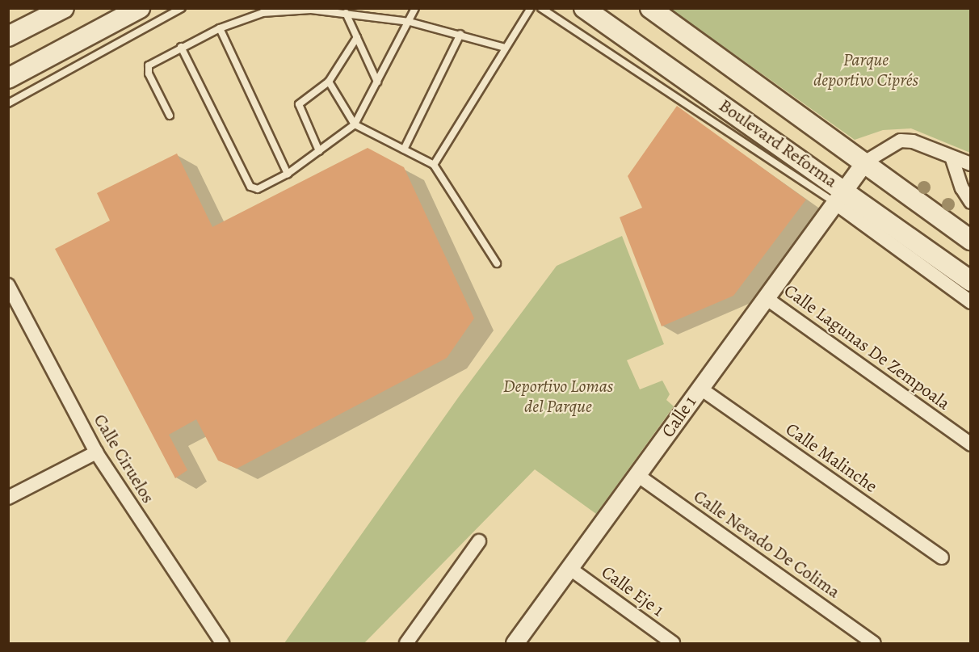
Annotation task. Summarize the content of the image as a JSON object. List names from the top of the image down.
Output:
{
  "streets": {
    "main road": ["Boulevard Reforma"],
    "street": [
      "Calle Lagunas De Zempoala",
      "Calle 1",
      "Calle Malinche",
      "Calle Ciruelos",
      "Calle Nevado De Colima",
      "Calle Eje 1"
    ]
  },
  "crossings": [
    ["Boulevard Reforma", "Calle 1"],
    ["Calle Lagunas De Zempoala", "Calle 1"],
    ["Calle 1", "Calle Malinche"],
    ["Calle 1", "Calle Nevado De Colima"],
    ["Calle 1", "Calle Eje 1"]
  ],
  "parks": ["Parque deportivo Ciprés", "Deportivo Lomas del Parque"]
}
